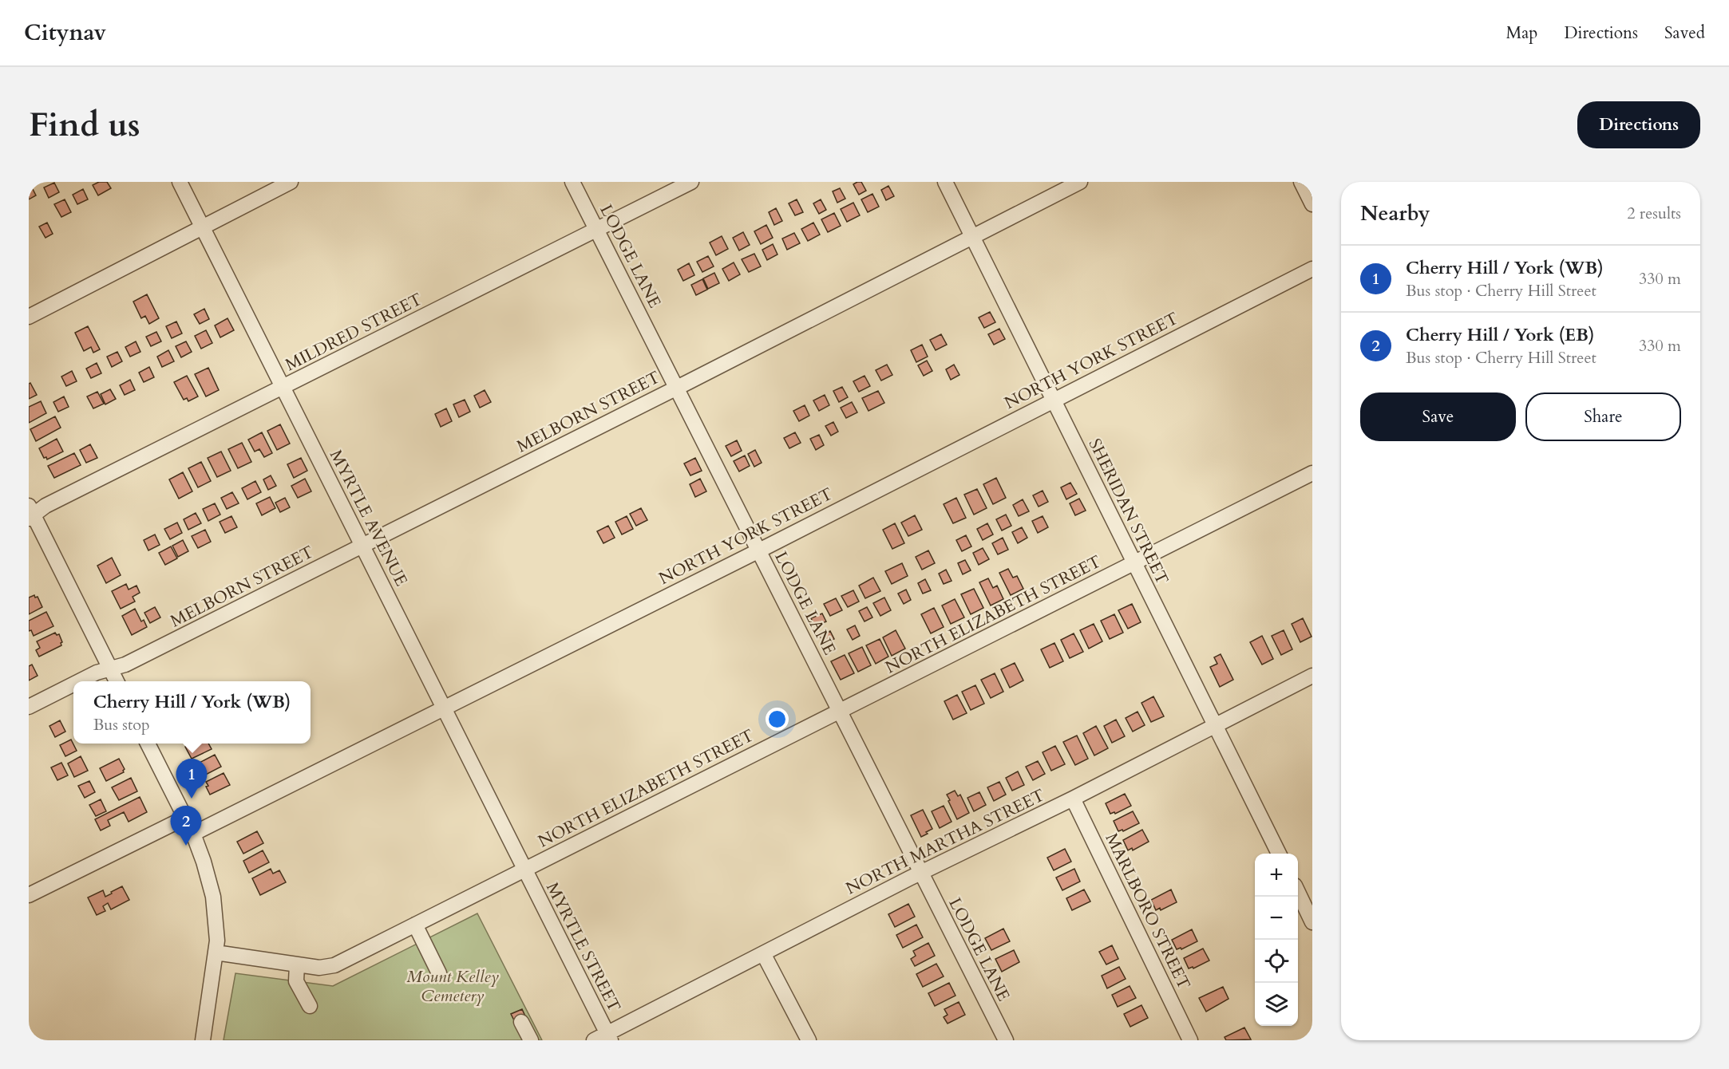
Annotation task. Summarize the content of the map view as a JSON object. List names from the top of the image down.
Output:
{
  "streets": {
    "street": [
      "LODGE LANE",
      "MILDRED STREET",
      "NORTH YORK STREET",
      "MELBORN STREET",
      "SHERIDAN STREET",
      "MYRTLE AVENUE",
      "NORTH ELIZABETH STREET",
      "NORTH MARTHA STREET",
      "MARLBORO STREET",
      "MYRTLE STREET"
    ]
  },
  "crossings": [
    ["LODGE LANE", "MILDRED STREET"],
    ["LODGE LANE", "NORTH YORK STREET"],
    ["LODGE LANE", "MELBORN STREET"],
    ["LODGE LANE", "NORTH ELIZABETH STREET"],
    ["LODGE LANE", "NORTH MARTHA STREET"],
    ["MILDRED STREET", "MYRTLE AVENUE"],
    ["NORTH YORK STREET", "SHERIDAN STREET"],
    ["NORTH YORK STREET", "MYRTLE AVENUE"],
    ["MELBORN STREET", "SHERIDAN STREET"],
    ["MELBORN STREET", "MYRTLE AVENUE"],
    ["SHERIDAN STREET", "NORTH ELIZABETH STREET"],
    ["SHERIDAN STREET", "NORTH MARTHA STREET"],
    ["MYRTLE AVENUE", "NORTH ELIZABETH STREET"],
    ["MYRTLE AVENUE", "MYRTLE STREET"],
    ["NORTH ELIZABETH STREET", "MYRTLE STREET"],
    ["NORTH MARTHA STREET", "MARLBORO STREET"],
    ["NORTH MARTHA STREET", "MYRTLE STREET"]
  ],
  "parks": ["Mount Kelley Cemetery"],
  "page": {
    "header": "Citynav",
    "nav": ["Map", "Directions", "Saved"],
    "buttons": [
      "Directions",
      ["Save", "Share"]
    ],
    "title": "Find us",
    "heading": ["Nearby", "2 results"],
    "list": [
      {
        "mark": "1",
        "name": "Cherry Hill / York (WB)",
        "note": "Bus stop · Cherry Hill Street",
        "value": "330 m"
      },
      {
        "mark": "2",
        "name": "Cherry Hill / York (EB)",
        "note": "Bus stop · Cherry Hill Street",
        "value": "330 m"
      }
    ],
    "popup": ["Cherry Hill / York (WB)", "Bus stop"],
    "pins": ["1", "2"],
    "map_buttons": ["+", "−"]
  }
}
